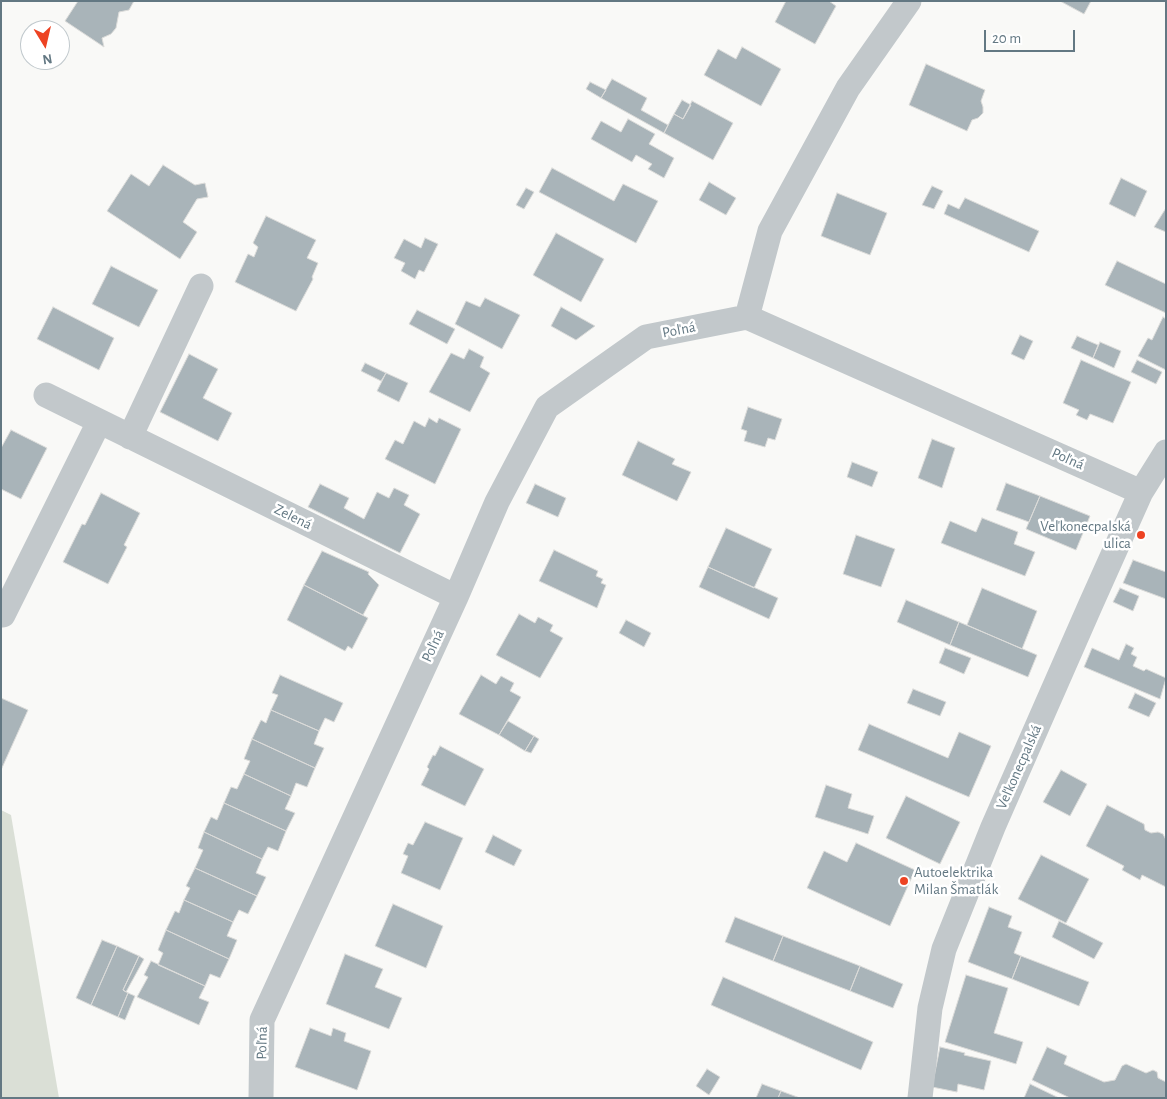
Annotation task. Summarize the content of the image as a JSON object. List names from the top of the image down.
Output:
{
  "streets": {
    "street": ["Poľná", "Zelená", "Veľkonecpalská"]
  },
  "crossings": [
    ["Poľná", "Zelená"],
    ["Poľná", "Veľkonecpalská"]
  ],
  "places": ["Veľkonecpalská ulica", "Autoelektrika Milan Šmatlák"],
  "scale_bar": "20 m",
  "north": "bottom"
}
